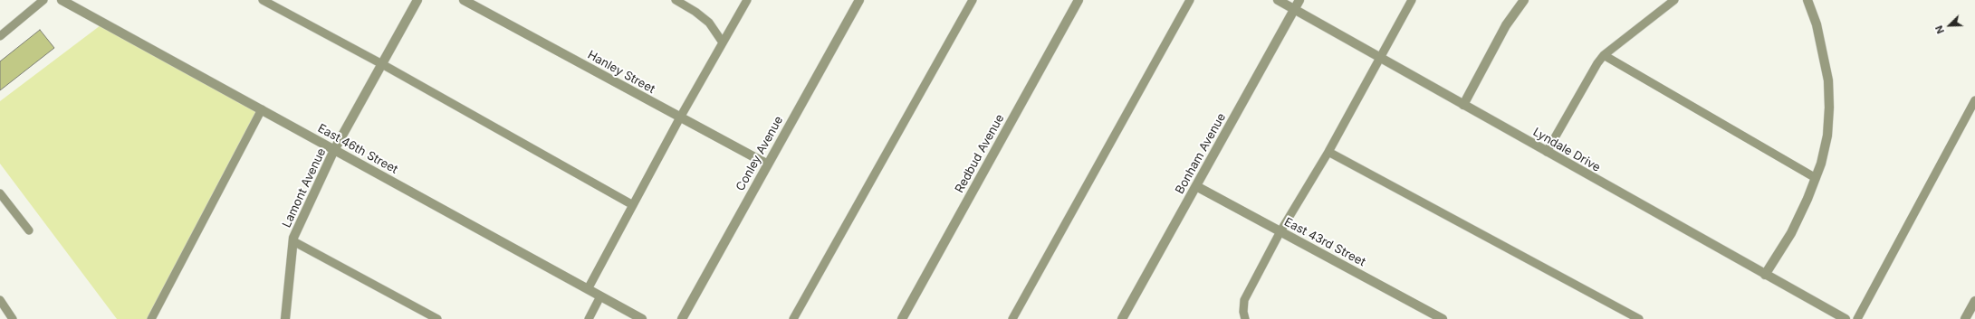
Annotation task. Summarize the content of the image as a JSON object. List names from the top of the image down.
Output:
{
  "streets": {
    "street": [
      "Hanley Street",
      "East 46th Street",
      "Lyndale Drive",
      "Conley Avenue",
      "Redbud Avenue",
      "Bonham Avenue",
      "Lamont Avenue",
      "East 43rd Street"
    ]
  },
  "crossings": [
    ["Hanley Street", "Conley Avenue"],
    ["East 46th Street", "Lamont Avenue"],
    ["Lyndale Drive", "Bonham Avenue"],
    ["Bonham Avenue", "East 43rd Street"]
  ],
  "north": "bottom left"
}
